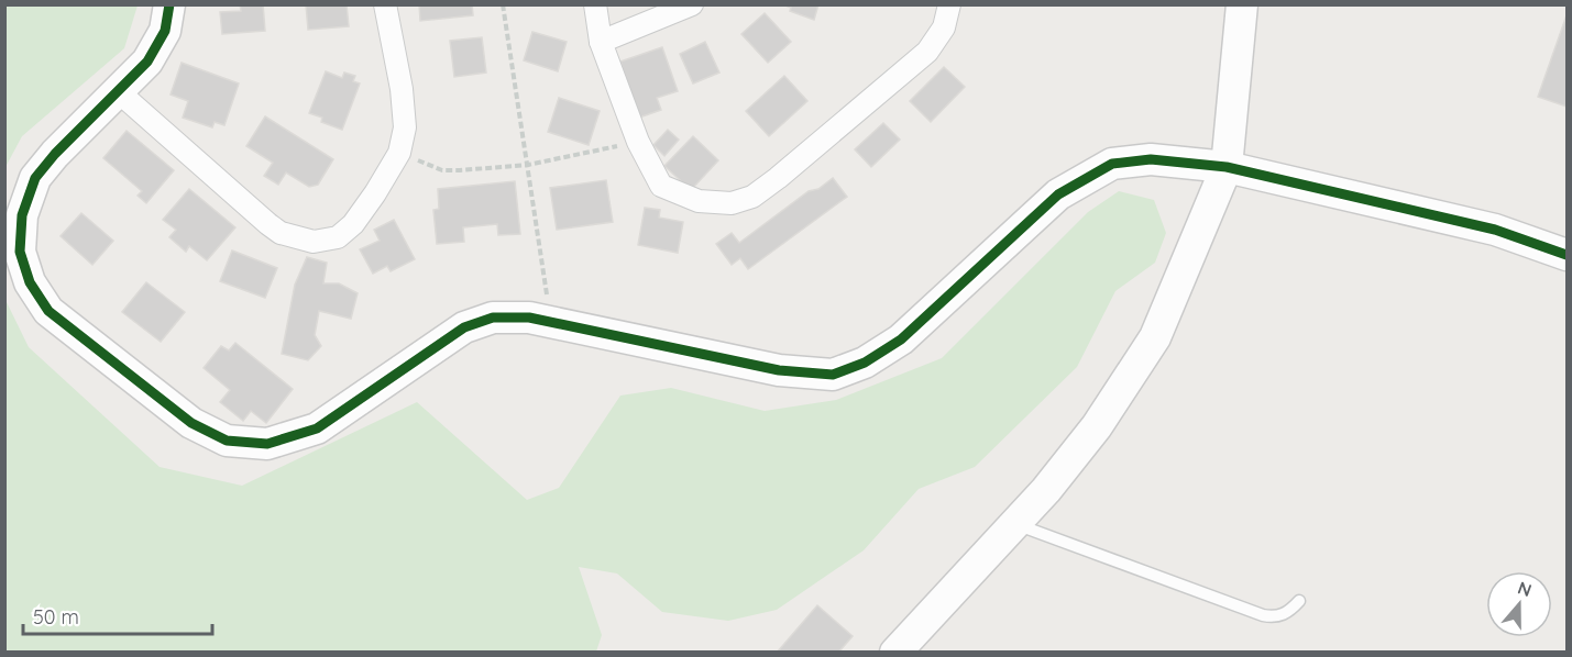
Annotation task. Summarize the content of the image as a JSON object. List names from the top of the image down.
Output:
{
  "scale_bar": "50 m",
  "north": "top"
}
